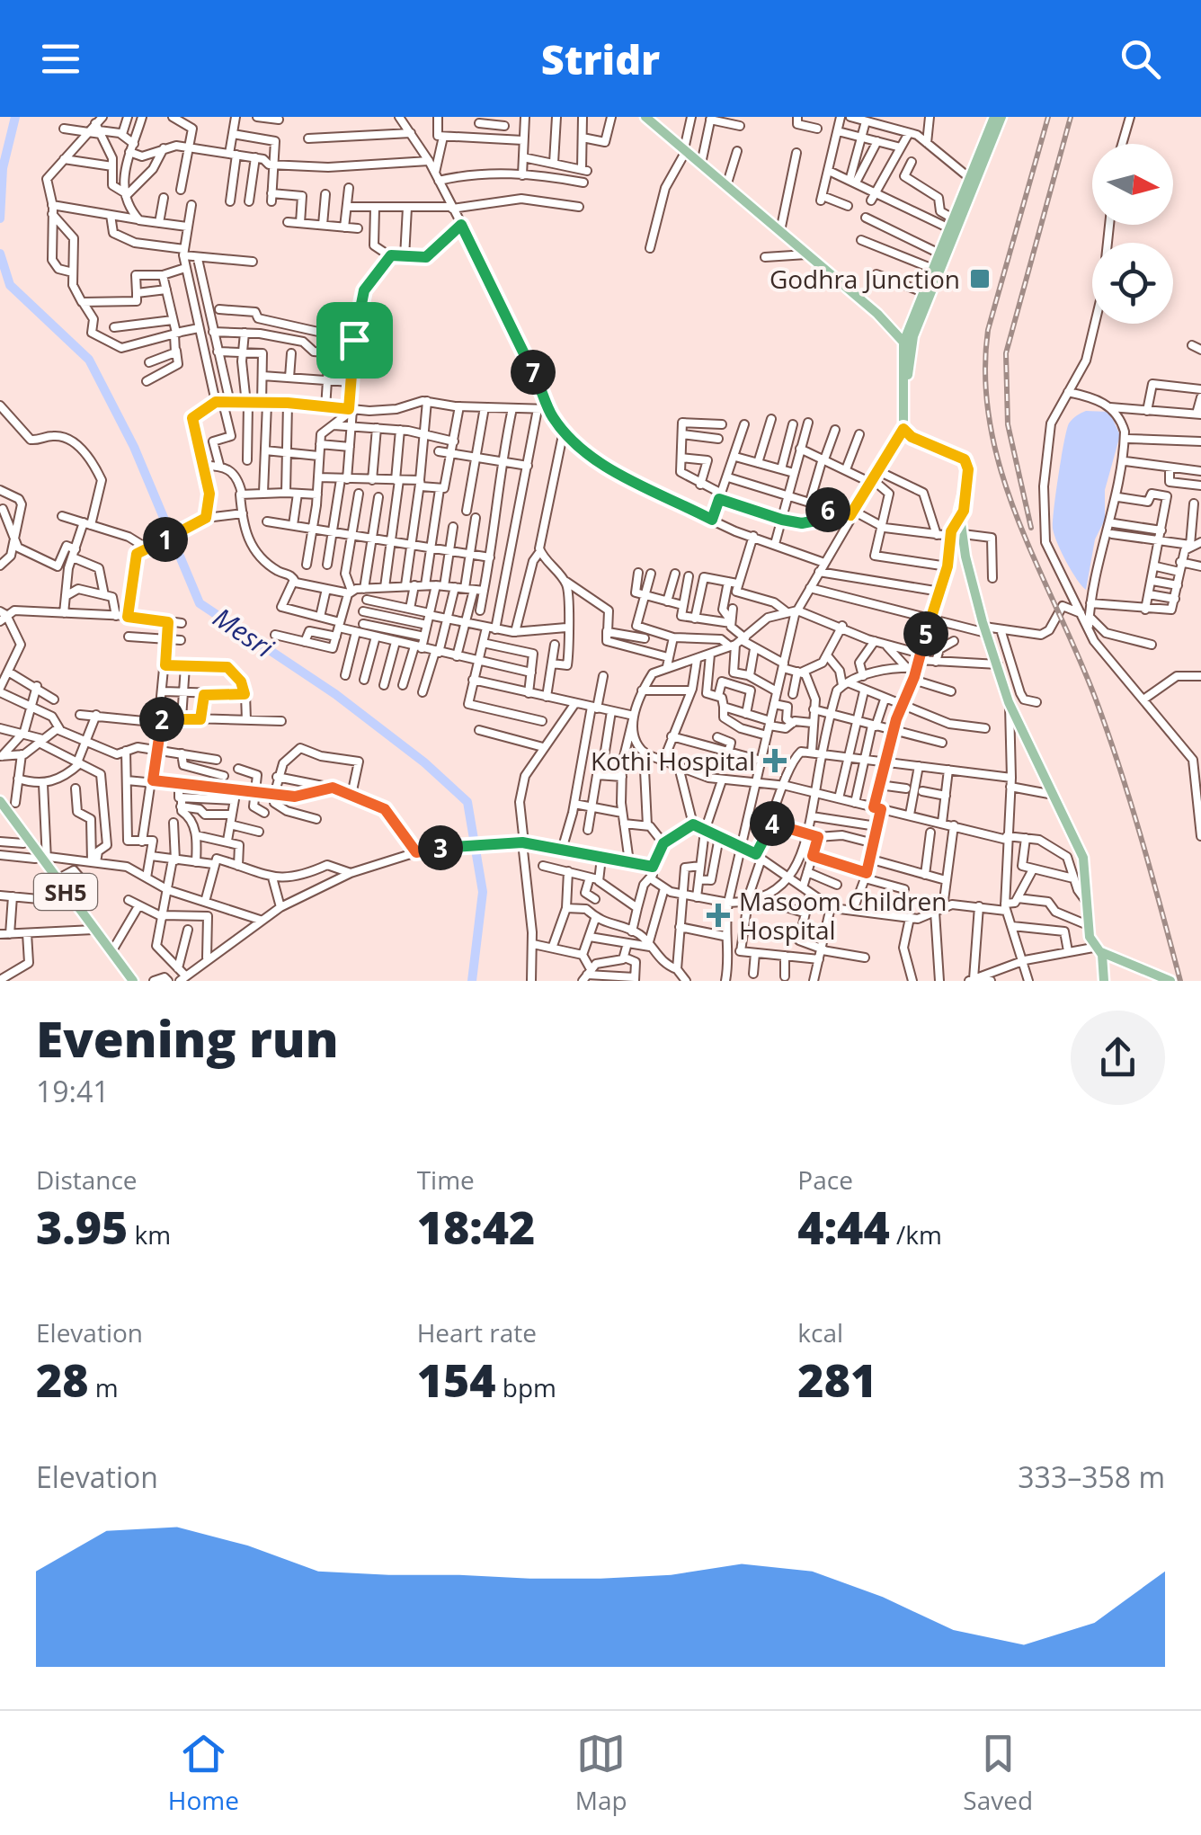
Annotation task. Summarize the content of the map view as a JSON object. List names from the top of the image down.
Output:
{
  "streets": {
    "main road": ["SH5"]
  },
  "water": ["Mesri"],
  "places": {
    "transit": ["Godhra Junction"],
    "health": ["Kothi Hospital", "Masoom Children Hospital"]
  },
  "north": "right",
  "page": {
    "header": "Stridr",
    "pins": [
      "7",
      "6",
      "1",
      "5",
      "2",
      "4",
      "3"
    ],
    "heading": ["Evening run", "19:41"],
    "stats": [
      ["Distance", "3.95 km"],
      ["Time", "18:42"],
      ["Pace", "4:44 /km"],
      ["Elevation", "28 m"],
      ["Heart rate", "154 bpm"],
      ["kcal", "281"]
    ],
    "chart": ["Elevation", "333–358 m"],
    "tabs": ["Home", "Map", "Saved"]
  }
}
